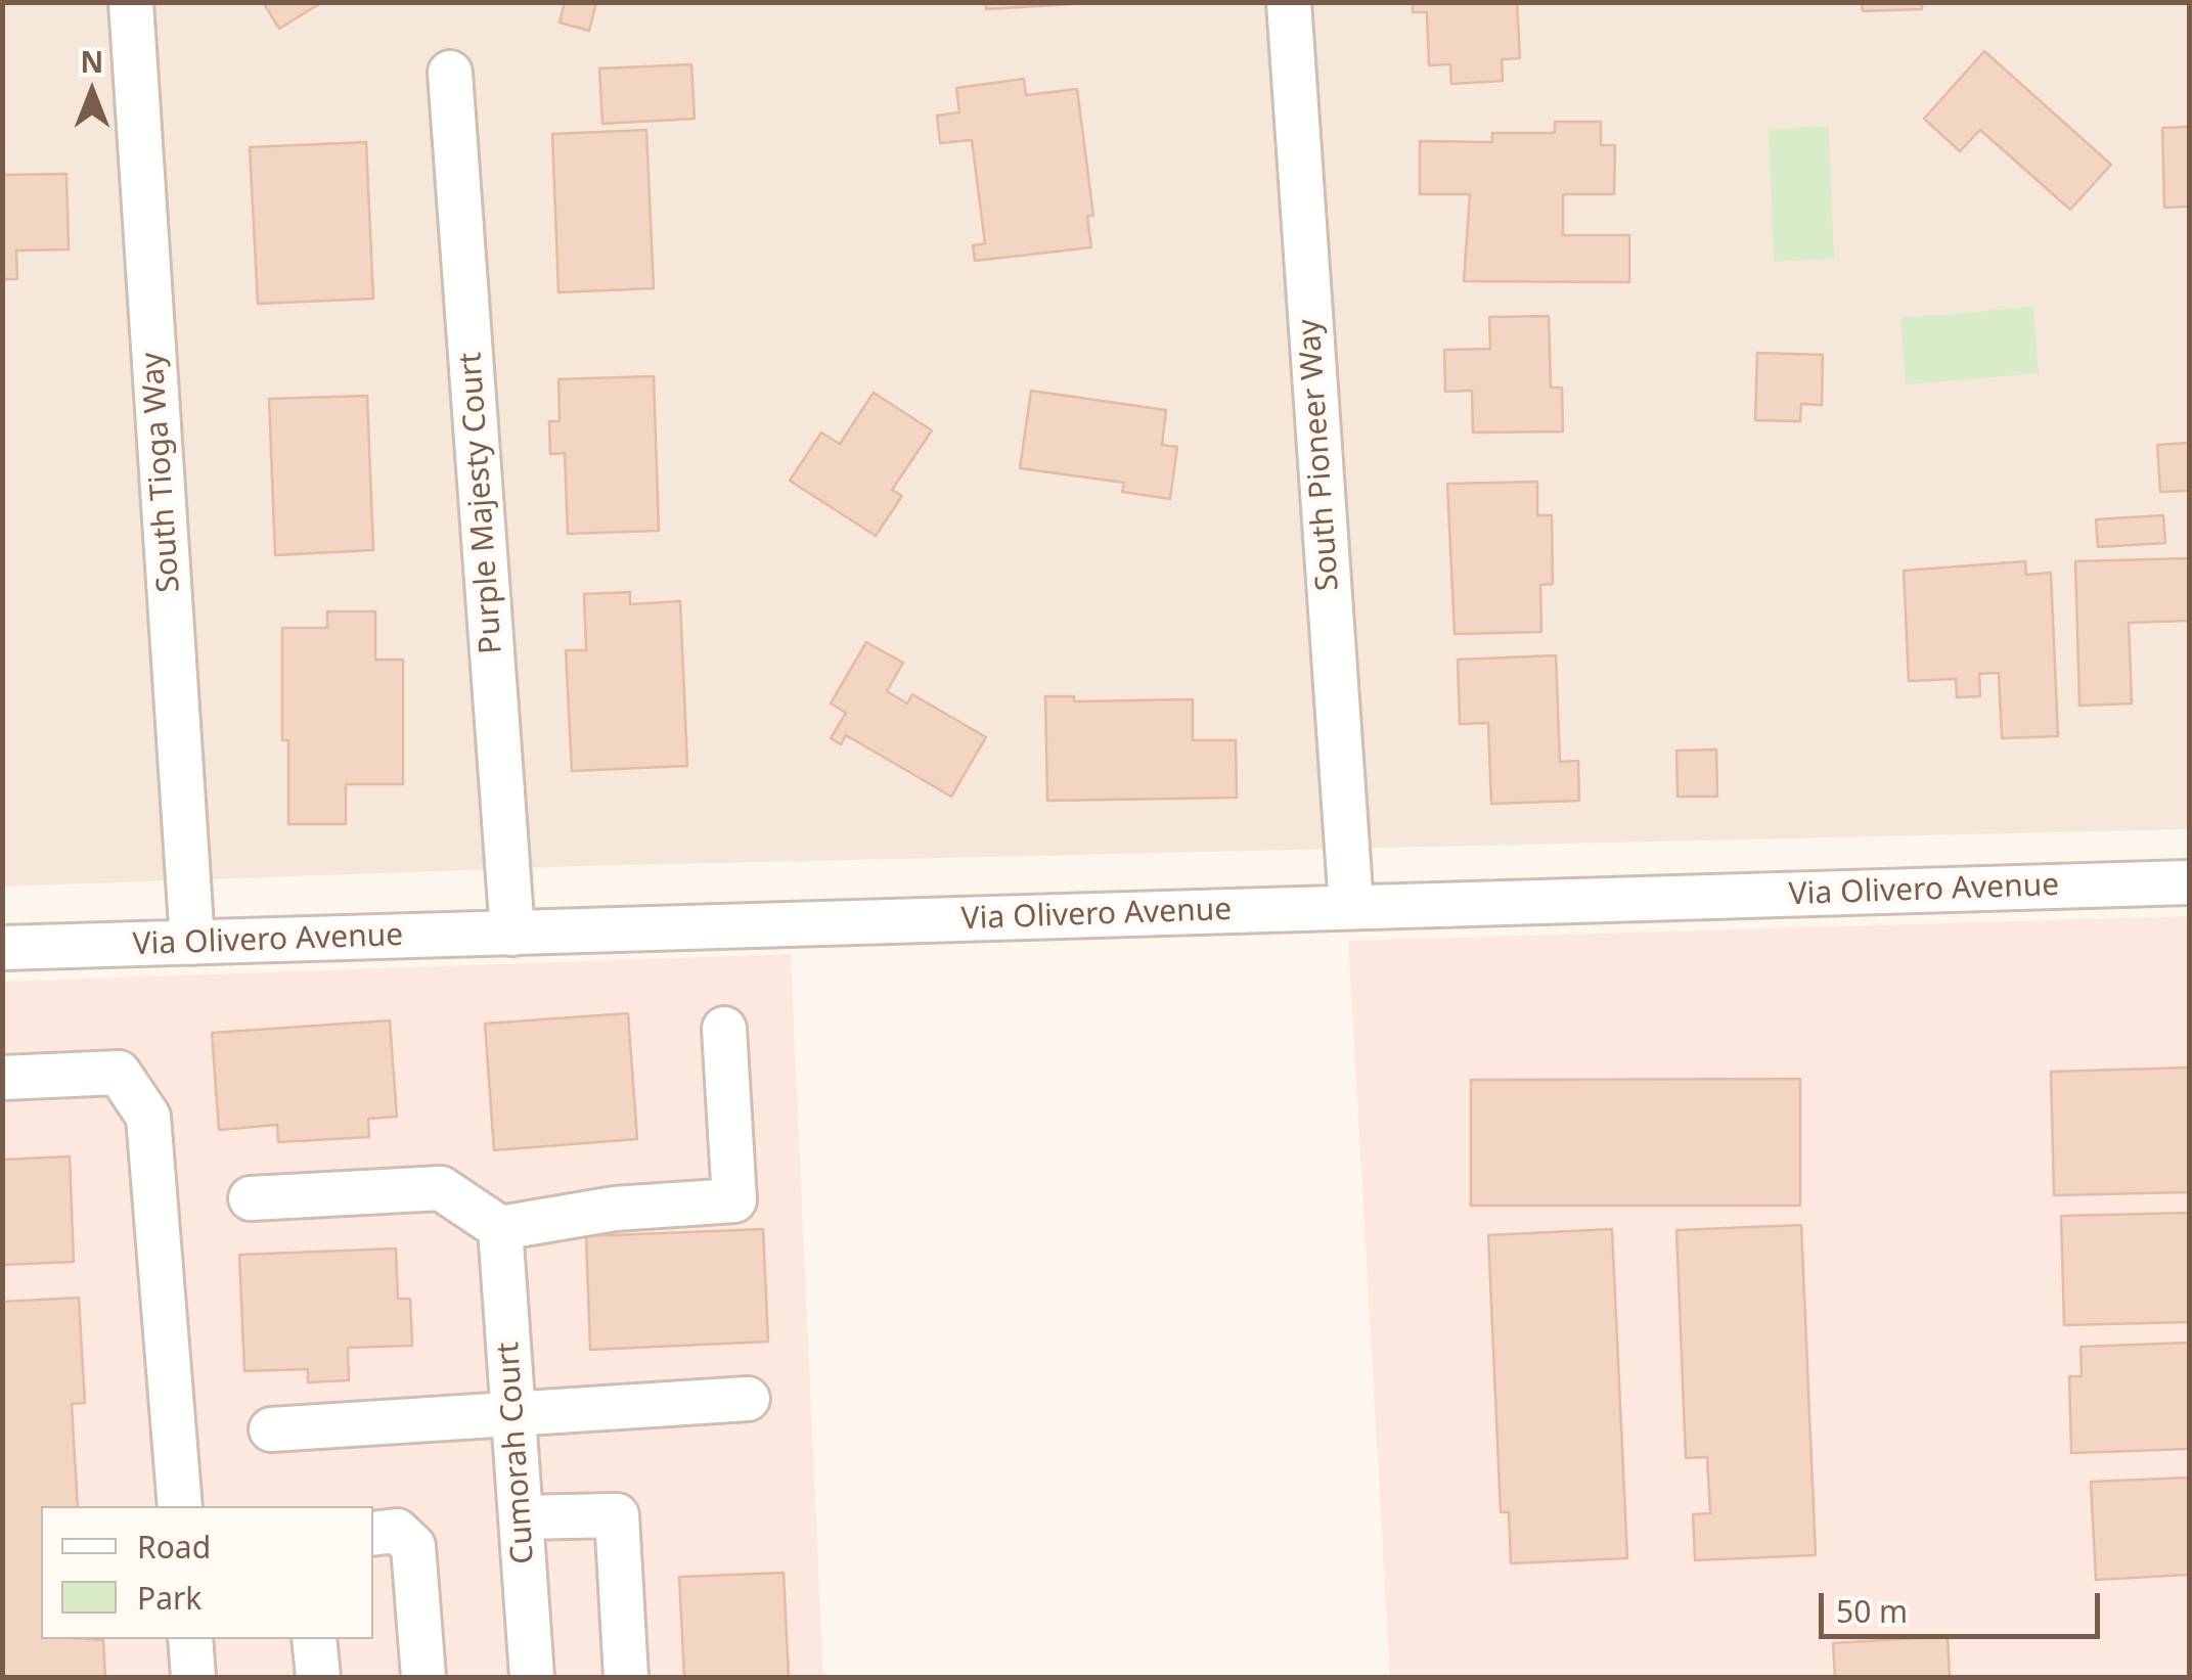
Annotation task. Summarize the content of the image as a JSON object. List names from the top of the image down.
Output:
{
  "streets": {
    "street": [
      "South Pioneer Way",
      "South Tioga Way",
      "Purple Majesty Court",
      "Via Olivero Avenue",
      "Cumorah Court"
    ]
  },
  "crossings": [
    ["South Pioneer Way", "Via Olivero Avenue"],
    ["South Tioga Way", "Via Olivero Avenue"],
    ["Purple Majesty Court", "Via Olivero Avenue"]
  ],
  "legend": ["Road", "Park"],
  "scale_bar": "50 m",
  "north": "top"
}
